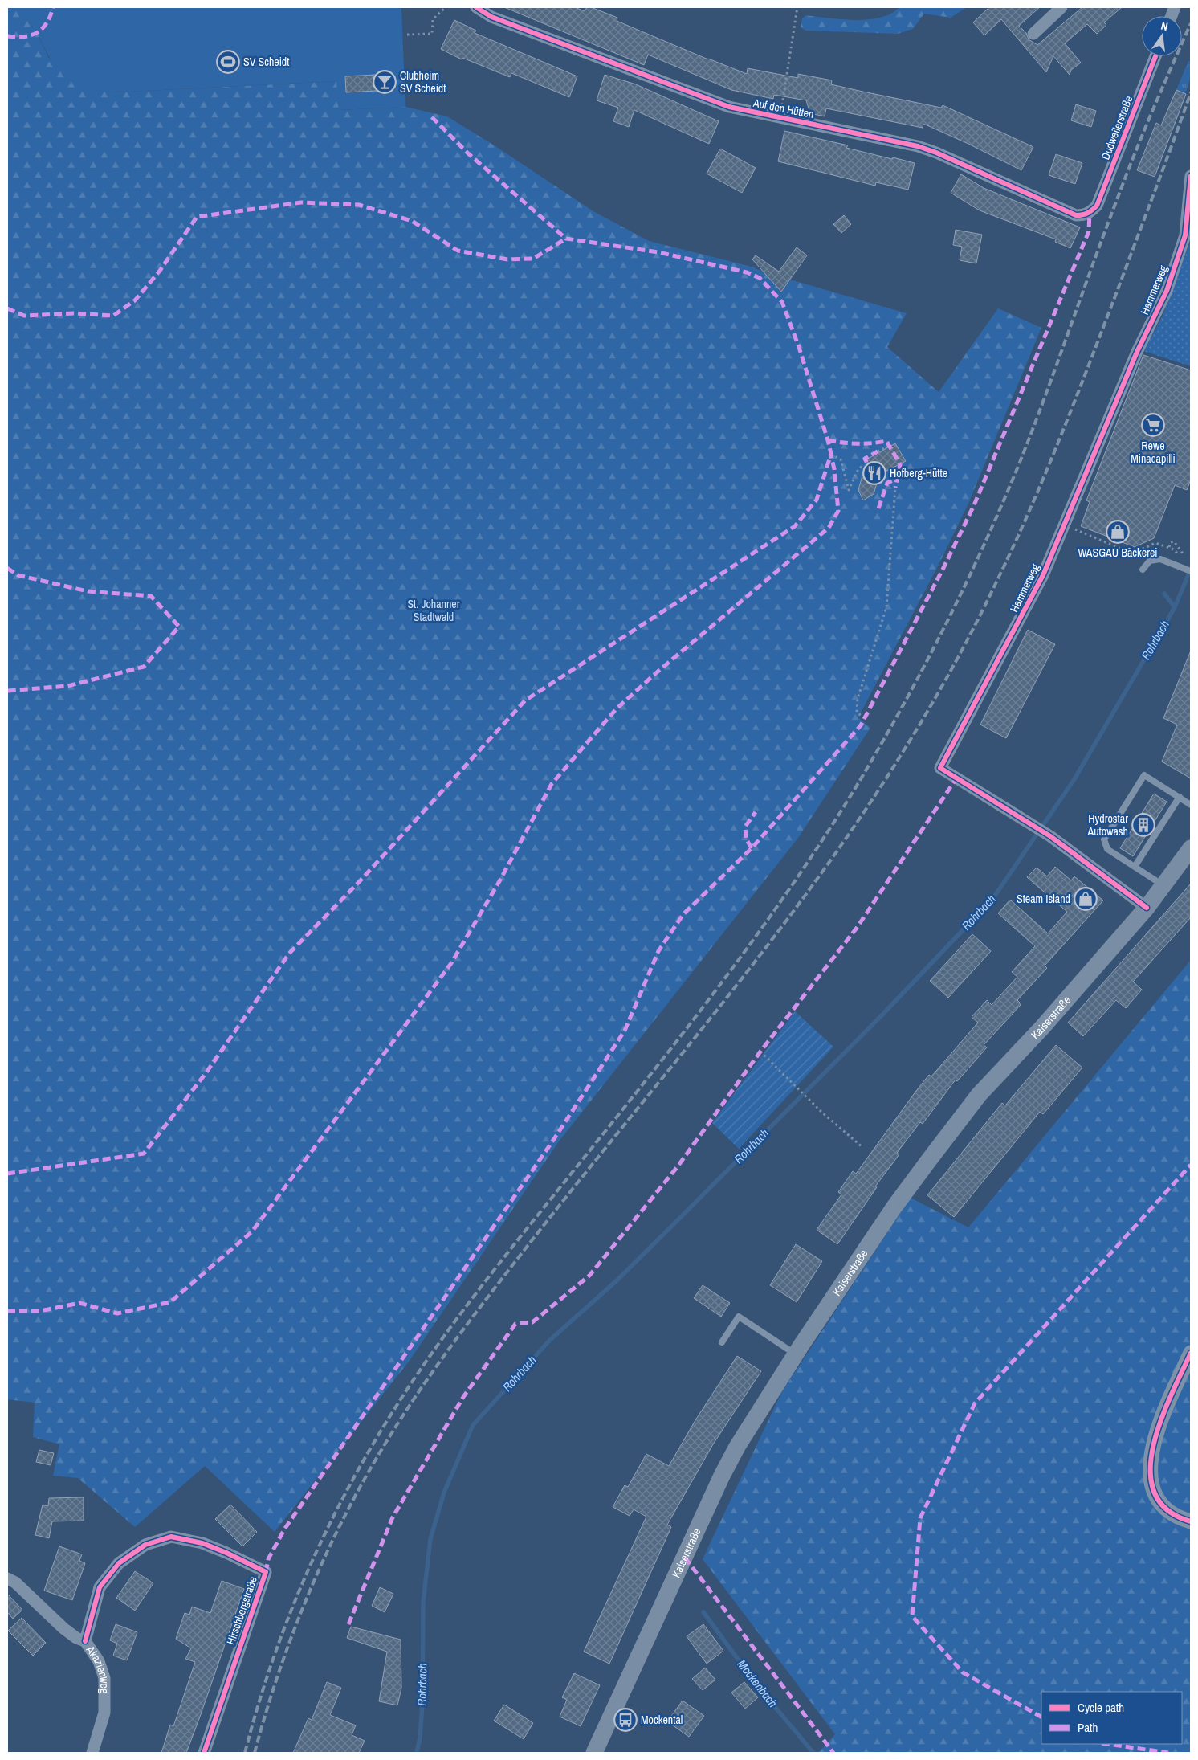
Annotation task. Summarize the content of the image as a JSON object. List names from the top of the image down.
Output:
{
  "streets": {
    "main road": ["Kaiserstraße"],
    "street": [
      "Auf den Hütten",
      "Dudweilerstraße",
      "Hammerweg",
      "Hirschbergstraße",
      "Akazienweg"
    ]
  },
  "crossings": [
    ["Auf den Hütten", "Dudweilerstraße"],
    ["Hammerweg", "Kaiserstraße"],
    ["Hirschbergstraße", "Akazienweg"]
  ],
  "water": ["Rohrbach", "Mockenbach"],
  "parks": ["St. Johanner Stadtwald"],
  "places": {
    "sports": ["SV Scheidt"],
    "bar": ["Clubheim SV Scheidt"],
    "supermarket": ["Rewe Minacapilli"],
    "restaurant": ["Hofberg-Hütte"],
    "shop": ["WASGAU Bäckerei", "Steam Island"],
    "building": ["Hydrostar Autowash"],
    "bus stop": ["Mockental"]
  },
  "legend": ["Cycle path", "Path"],
  "north": "top"
}
